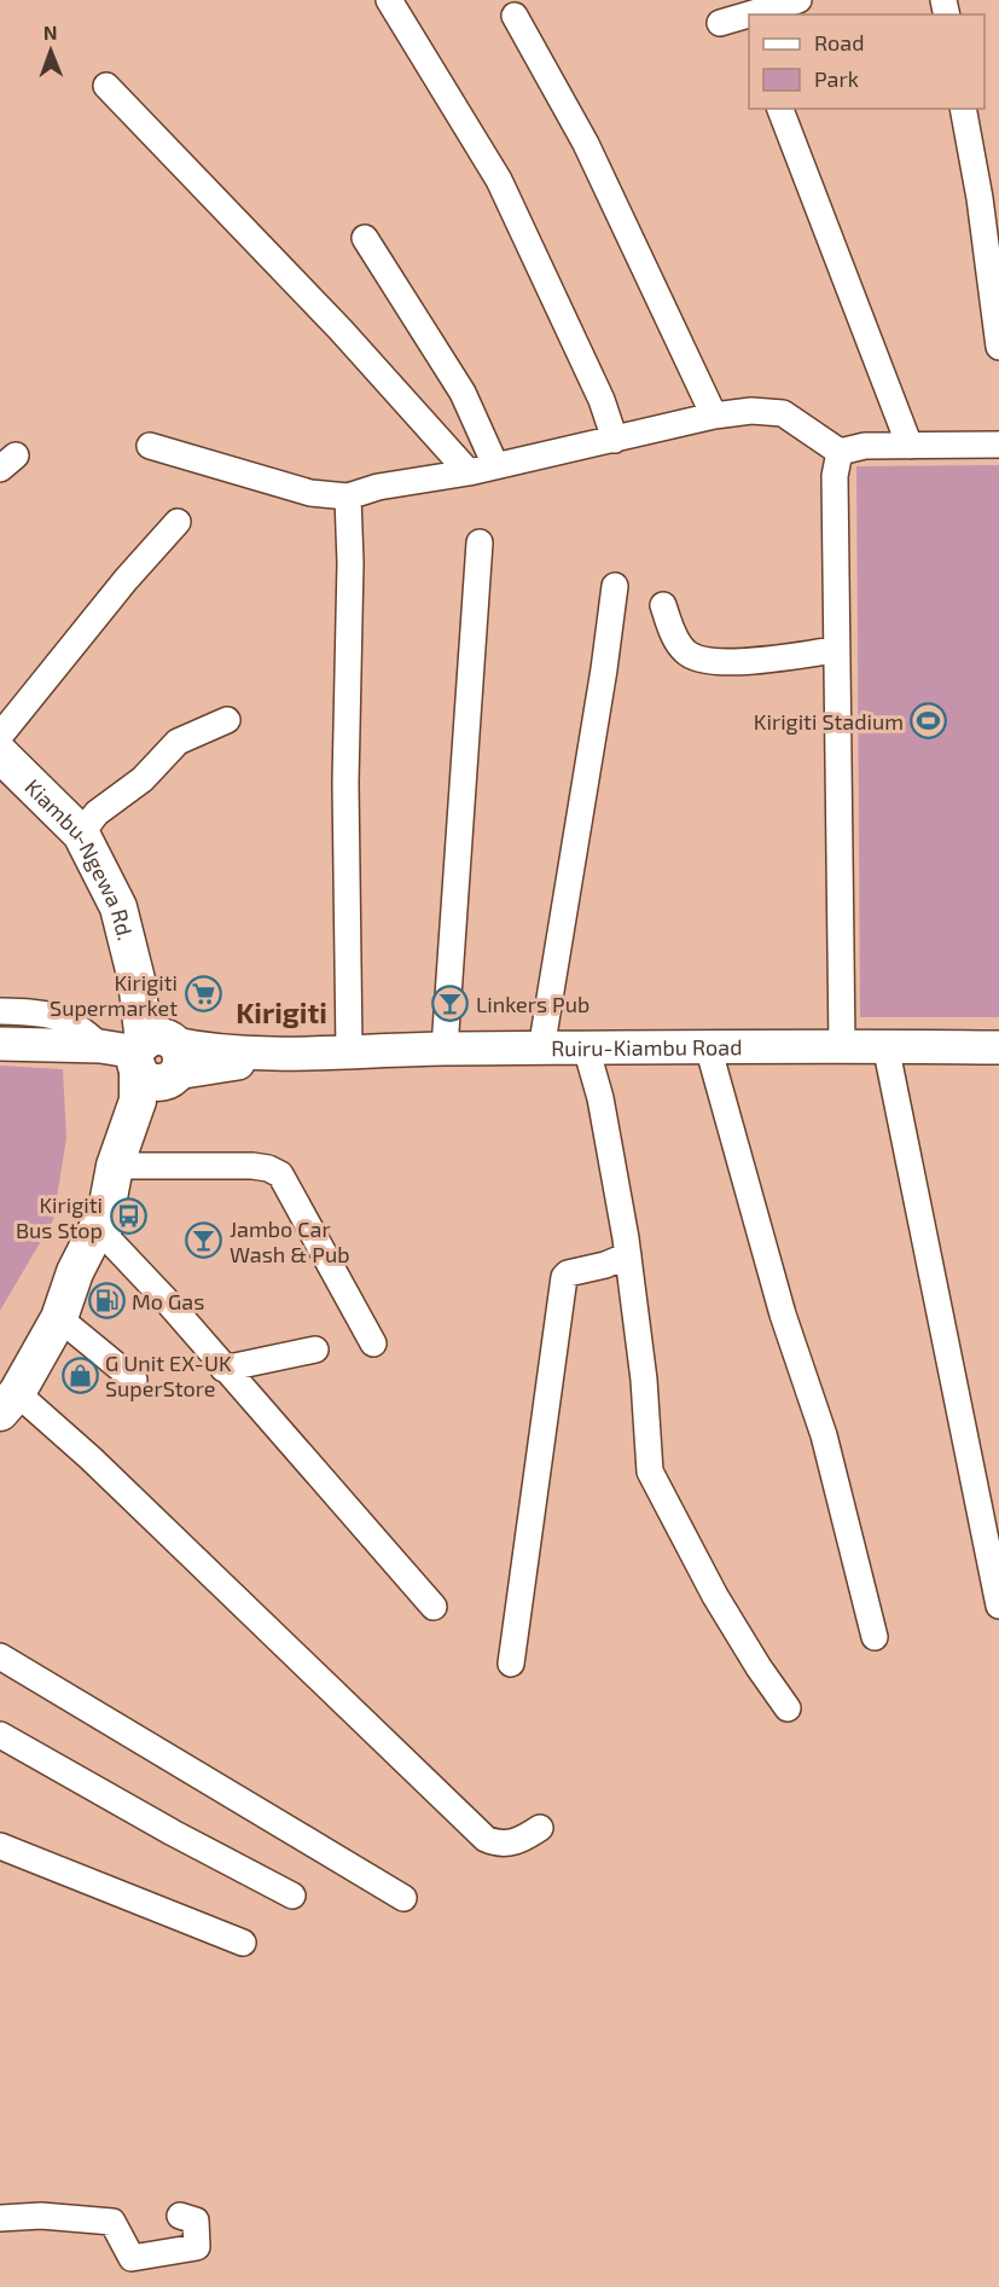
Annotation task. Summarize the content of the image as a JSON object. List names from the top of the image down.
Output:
{
  "streets": {
    "highway": ["Kiambu-Ngewa Rd."],
    "main road": ["Ruiru-Kiambu Road"]
  },
  "crossings": [
    ["Kiambu-Ngewa Rd.", "Ruiru-Kiambu Road"]
  ],
  "districts": ["Kirigiti"],
  "places": {
    "sports": ["Kirigiti Stadium"],
    "supermarket": ["Kirigiti Supermarket"],
    "bar": ["Linkers Pub", "Jambo Car Wash & Pub"],
    "bus stop": ["Kirigiti Bus Stop"],
    "fuel station": ["Mo Gas"],
    "shop": ["G Unit EX-UK SuperStore"]
  },
  "legend": ["Road", "Park"],
  "north": "top"
}
